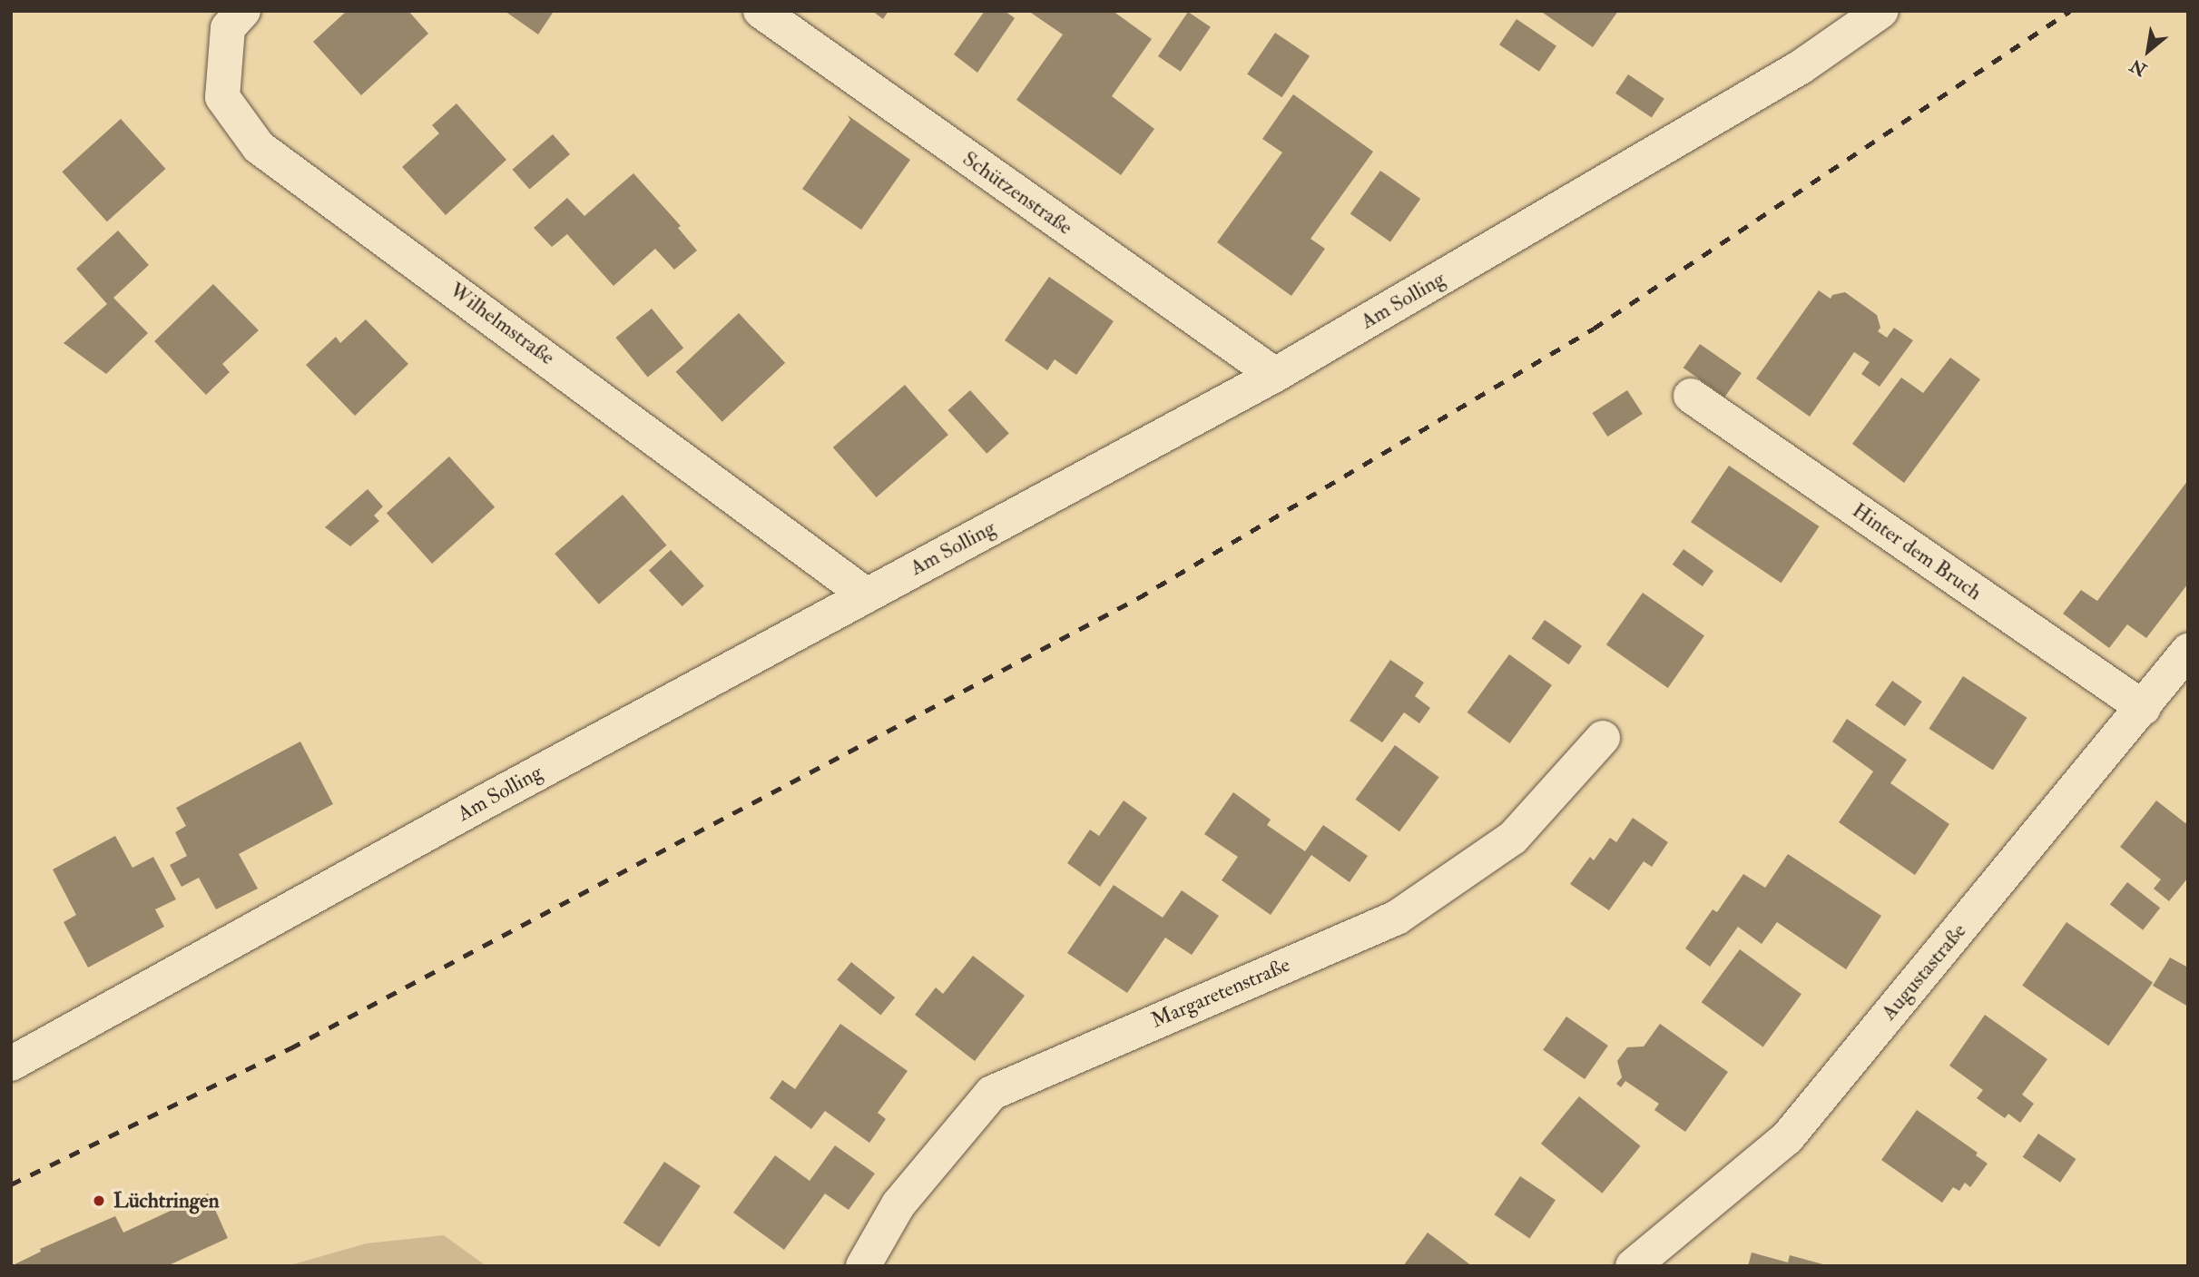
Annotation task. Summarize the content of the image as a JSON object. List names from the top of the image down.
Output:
{
  "streets": {
    "street": [
      "Schützenstraße",
      "Am Solling",
      "Wilhelmstraße",
      "Hinter dem Bruch",
      "Augustastraße",
      "Margaretenstraße"
    ]
  },
  "crossings": [
    ["Schützenstraße", "Am Solling"],
    ["Am Solling", "Wilhelmstraße"],
    ["Hinter dem Bruch", "Augustastraße"]
  ],
  "places": ["Lüchtringen"],
  "north": "bottom left"
}
